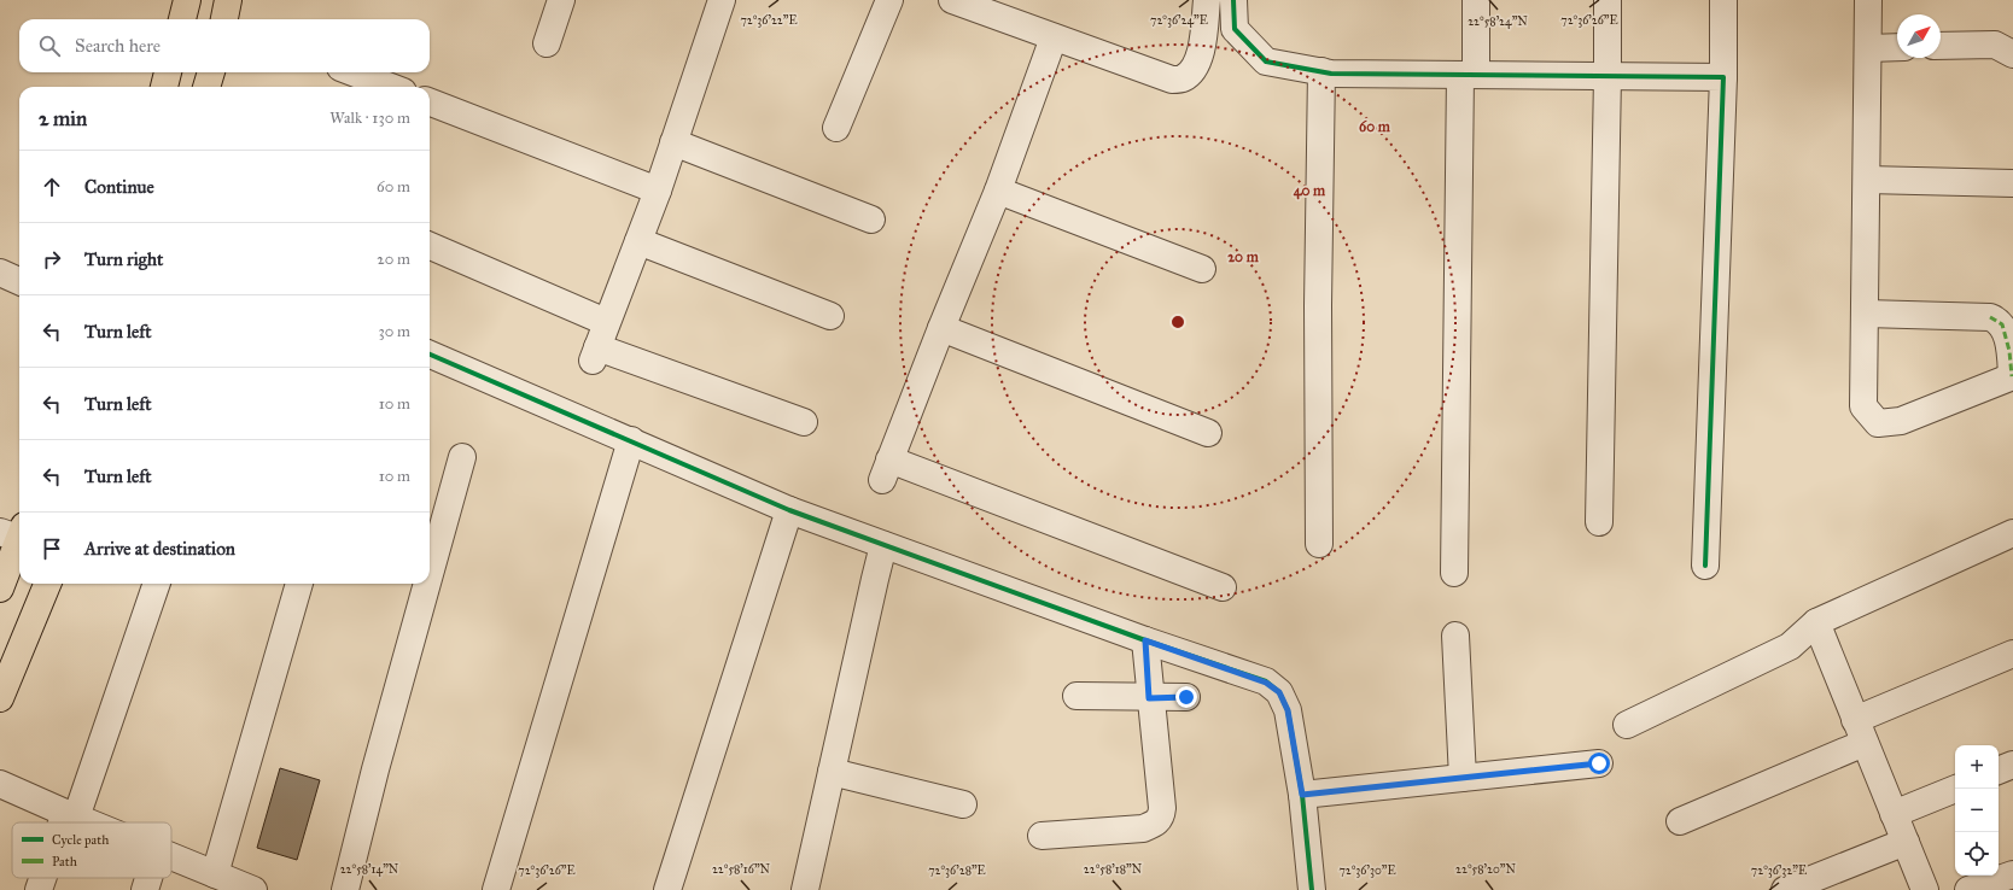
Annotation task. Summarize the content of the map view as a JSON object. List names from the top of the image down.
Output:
{
  "legend": ["Cycle path", "Path"],
  "north": "top right",
  "page": {
    "search": "Search here",
    "heading": ["2 min", "Walk · 130 m"],
    "list": [
      ["Continue", "60 m"],
      ["Turn right", "20 m"],
      ["Turn left", "30 m"],
      ["Turn left", "10 m"],
      ["Turn left", "10 m"],
      "Arrive at destination"
    ],
    "map_buttons": ["+", "−"]
  },
  "coordinates": [
    "72°36'22\"E",
    "72°36'24\"E",
    "72°36'26\"E",
    "22°58'24\"N",
    "22°58'14\"N",
    "22°58'16\"N",
    "22°58'18\"N",
    "22°58'20\"N",
    "72°36'28\"E",
    "72°36'30\"E",
    "72°36'32\"E"
  ],
  "rings": ["60 m", "40 m", "20 m"]
}
